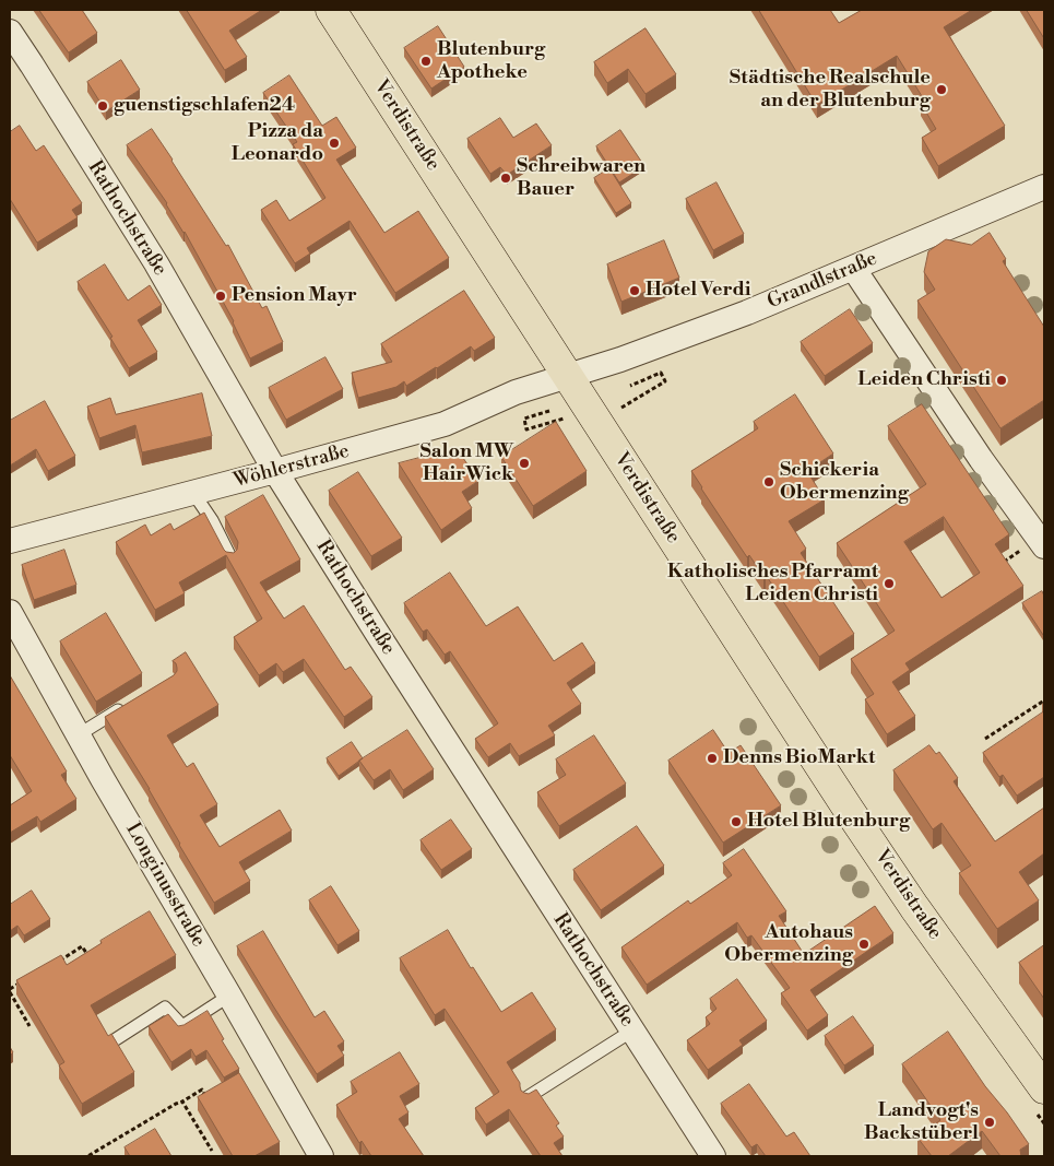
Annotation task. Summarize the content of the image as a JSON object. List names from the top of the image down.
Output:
{
  "streets": {
    "main road": ["Verdistraße"],
    "street": [
      "Rathochstraße",
      "Grandlstraße",
      "Wöhlerstraße",
      "Longinusstraße"
    ]
  },
  "crossings": [
    ["Verdistraße", "Grandlstraße"],
    ["Verdistraße", "Wöhlerstraße"],
    ["Rathochstraße", "Wöhlerstraße"],
    ["Grandlstraße", "Wöhlerstraße"]
  ],
  "places": [
    "Blutenburg Apotheke",
    "Städtische Realschule an der Blutenburg",
    "guenstigschlafen24",
    "Pizza da Leonardo",
    "Schreibwaren Bauer",
    "Hotel Verdi",
    "Pension Mayr",
    "Leiden Christi",
    "Salon MW HairWick",
    "Schickeria Obermenzing",
    "Katholisches Pfarramt Leiden Christi",
    "Denns BioMarkt",
    "Hotel Blutenburg",
    "Autohaus Obermenzing",
    "Landvogt's Backstüberl"
  ]
}
